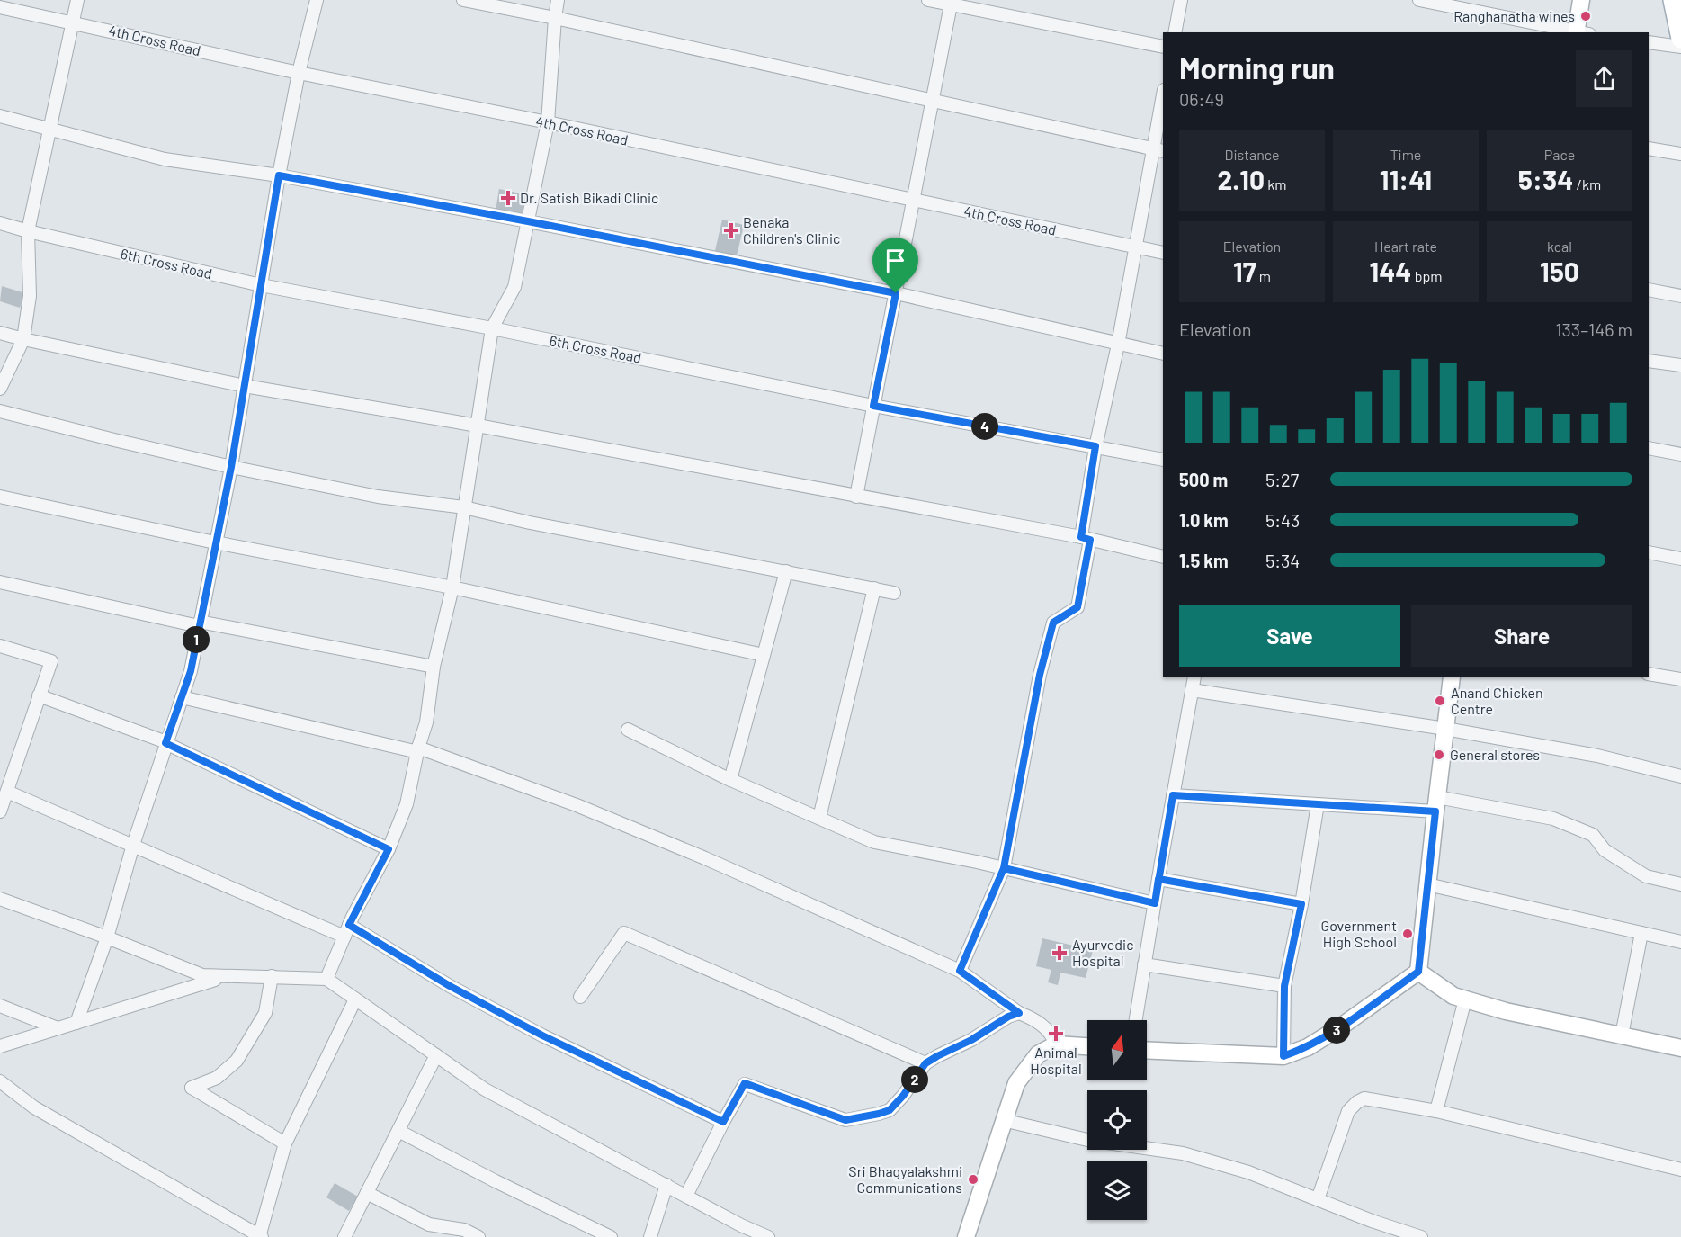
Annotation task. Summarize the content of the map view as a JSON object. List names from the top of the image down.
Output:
{
  "streets": {
    "street": ["4th Cross Road", "6th Cross Road"]
  },
  "places": {
    "other": [
      "Ranghanatha wines",
      "Anand Chicken Centre",
      "General stores",
      "Government High School",
      "Sri Bhagyalakshmi Communications"
    ],
    "health": [
      "Dr. Satish Bikadi Clinic",
      "Benaka Children's Clinic",
      "Ayurvedic Hospital",
      "Animal Hospital"
    ]
  },
  "north": "top",
  "page": {
    "heading": ["Morning run", "06:49"],
    "stats": [
      ["Distance", "2.10 km"],
      ["Time", "11:41"],
      ["Pace", "5:34 /km"],
      ["Elevation", "17 m"],
      ["Heart rate", "144 bpm"],
      ["kcal", "150"]
    ],
    "chart": ["Elevation", "133–146 m"],
    "pins": [
      "4",
      "1",
      "3",
      "2"
    ],
    "list": [
      {
        "name": "500 m",
        "note": "5:27"
      },
      {
        "name": "1.0 km",
        "note": "5:43"
      },
      {
        "name": "1.5 km",
        "note": "5:34"
      }
    ],
    "buttons": ["Save", "Share"]
  }
}
